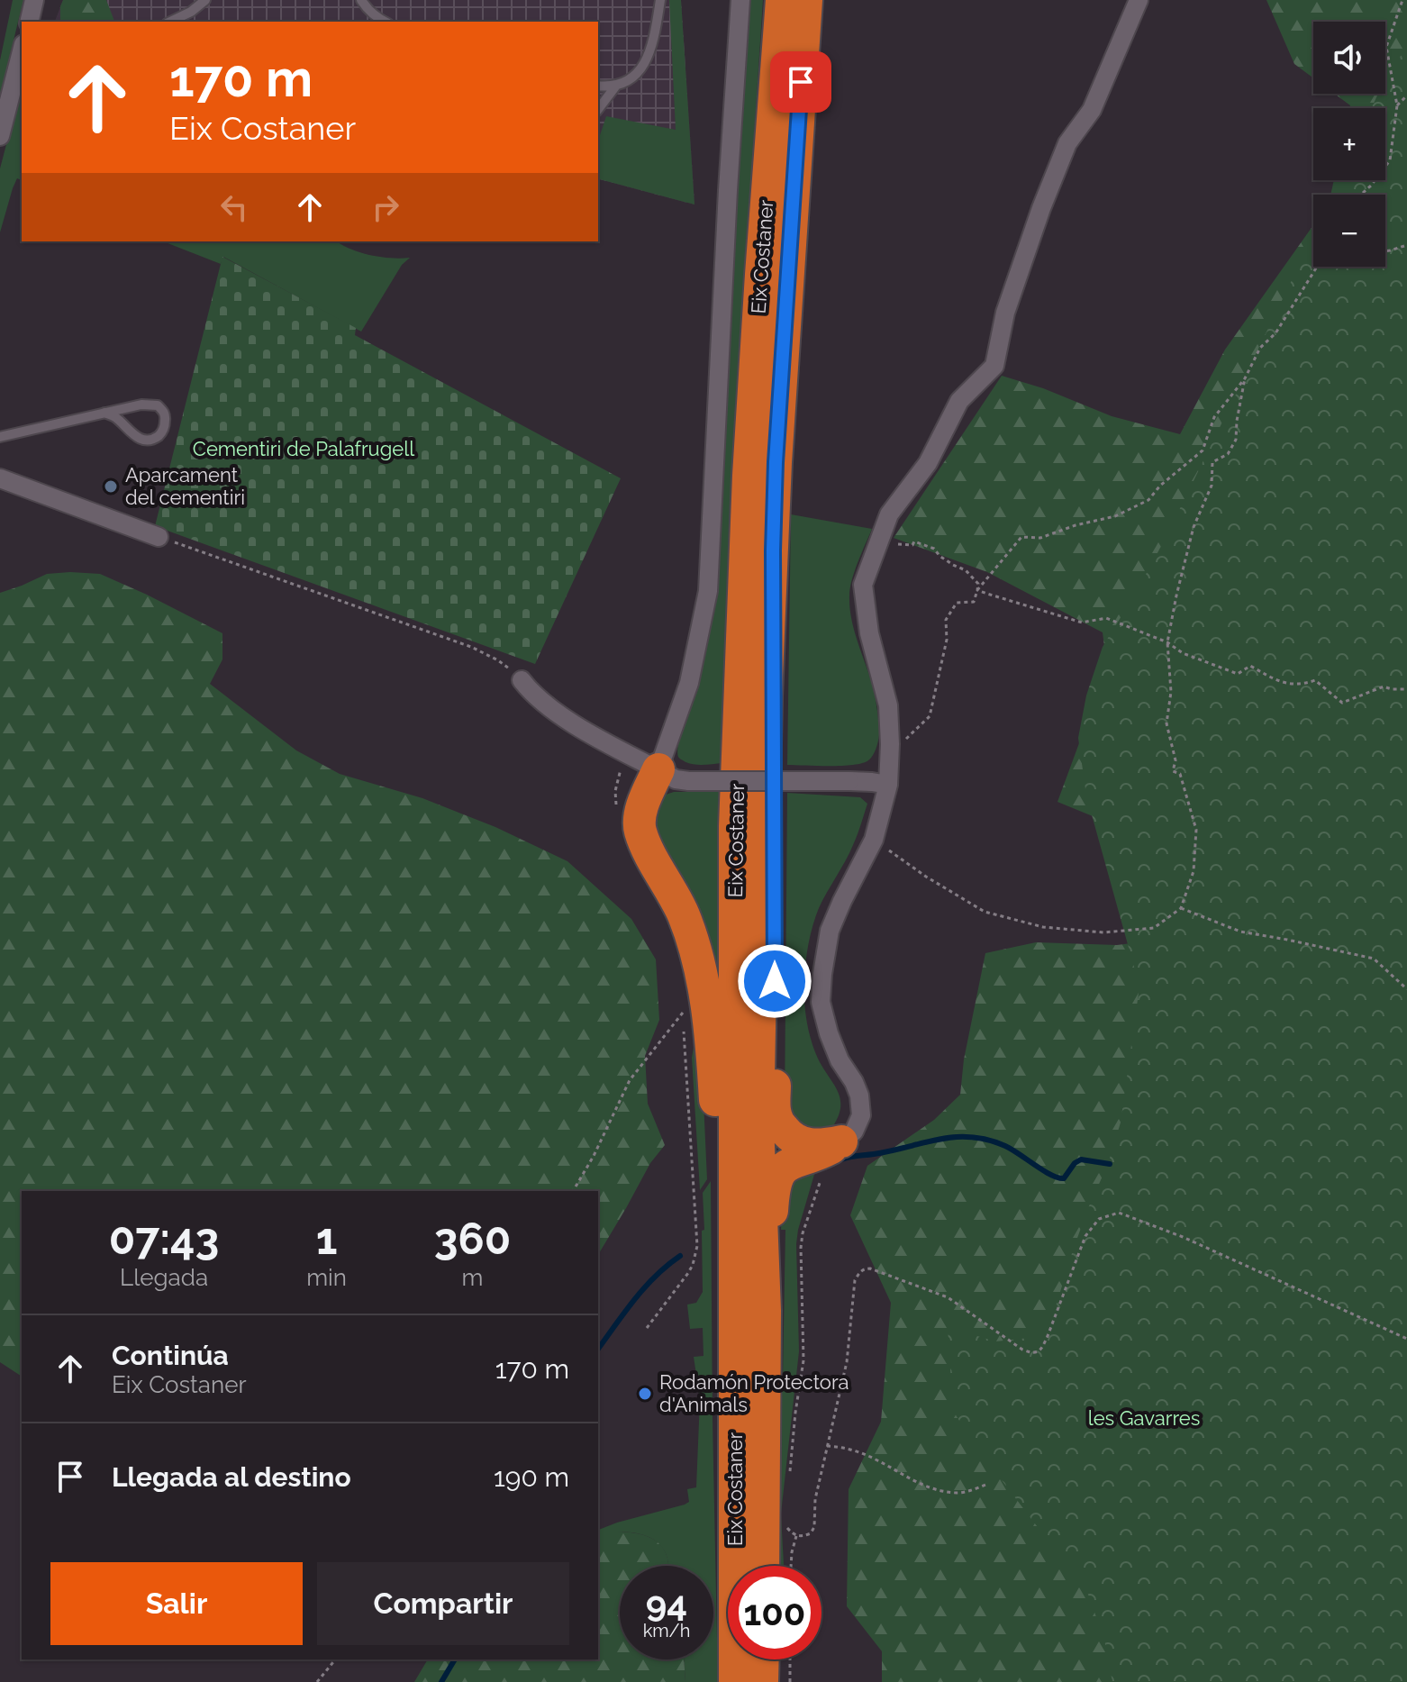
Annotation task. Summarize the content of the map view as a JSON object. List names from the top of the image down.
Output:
{
  "streets": {
    "highway": ["Eix Costaner"]
  },
  "parks": ["Cementiri de Palafrugell", "les Gavarres"],
  "places": ["Aparcament del cementiri", "Rodamón Protectora d'Animals"],
  "page": {
    "map_buttons": ["+", "−"],
    "turn": ["170 m", "Eix Costaner"],
    "eta": [
      "07:43",
      "Llegada",
      "1",
      "min",
      "360",
      "m"
    ],
    "list": [
      {
        "name": "Continúa",
        "note": "Eix Costaner",
        "value": "170 m"
      },
      {
        "name": "Llegada al destino",
        "value": "190 m"
      }
    ],
    "buttons": ["Salir", "Compartir"],
    "speed": "94 km/h",
    "limit": "100"
  }
}
